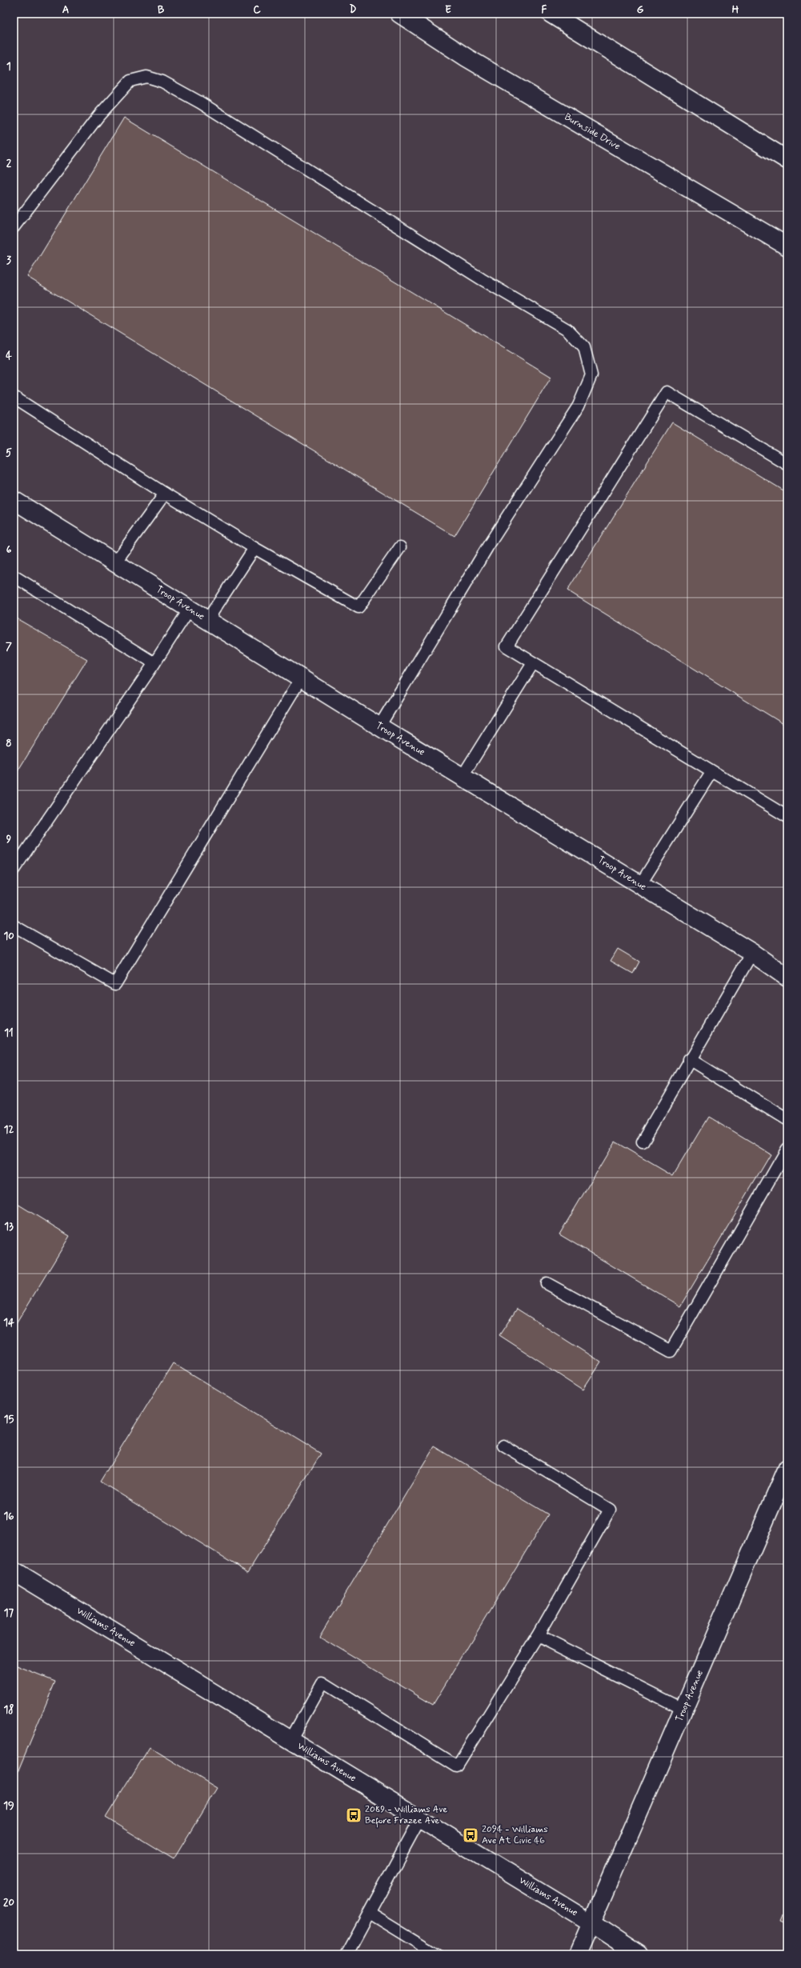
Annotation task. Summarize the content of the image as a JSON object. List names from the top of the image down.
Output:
{
  "streets": {
    "street": ["Burnside Drive", "Troop Avenue", "Williams Avenue"]
  },
  "crossings": [
    ["Troop Avenue", "Williams Avenue"]
  ],
  "places": {
    "bus stop": ["2089 - Williams Ave Before Frazee Ave", "2094 - Williams Ave At Civic 46"]
  },
  "grid": {
    "columns": [
      "A",
      "B",
      "C",
      "D",
      "E",
      "F",
      "G",
      "H"
    ],
    "rows": [
      "1",
      "2",
      "3",
      "4",
      "5",
      "6",
      "7",
      "8",
      "9",
      "10",
      "11",
      "12",
      "13",
      "14",
      "15",
      "16",
      "17",
      "18",
      "19",
      "20"
    ]
  }
}
